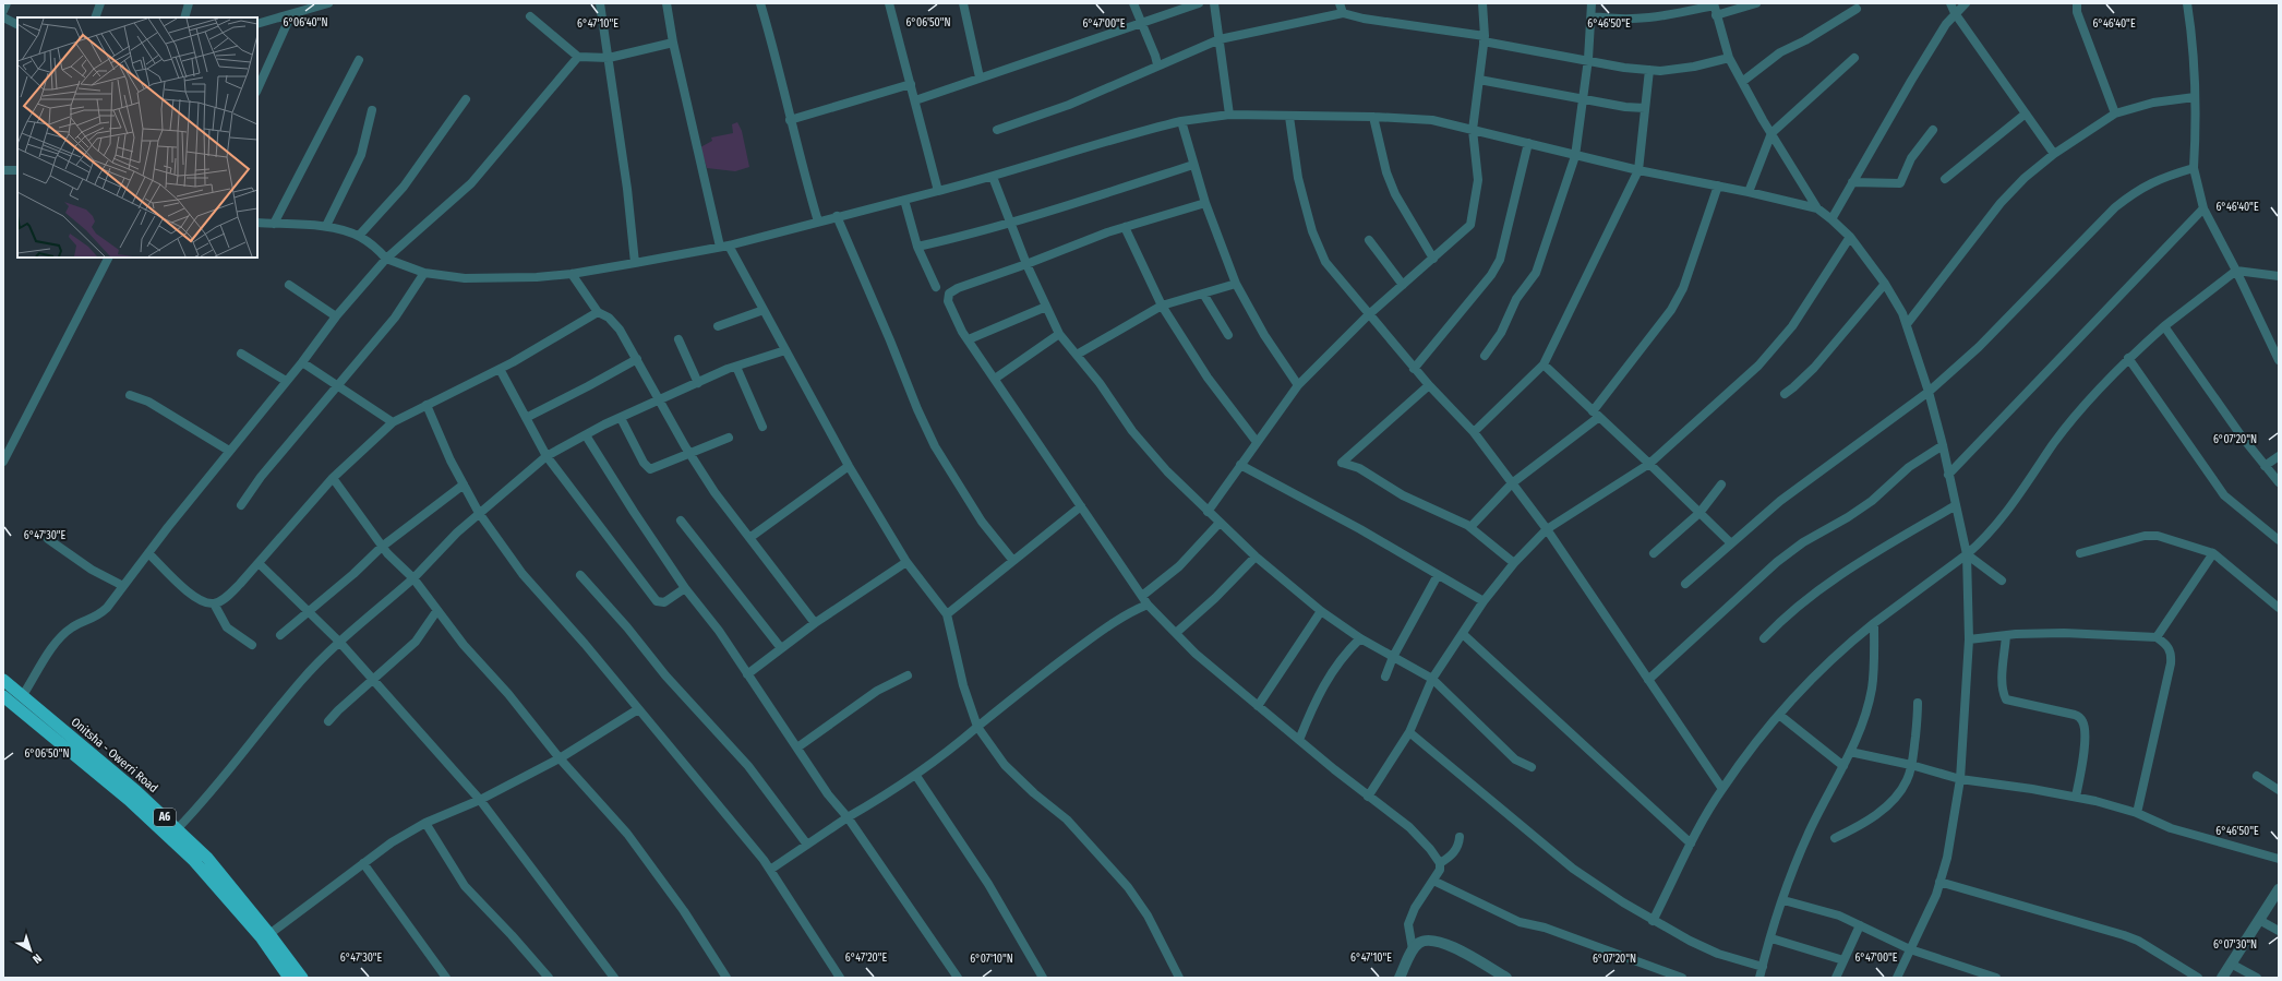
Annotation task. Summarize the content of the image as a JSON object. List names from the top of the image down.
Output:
{
  "streets": {
    "highway": ["Onitsha - Owerri Road", "A6"]
  },
  "north": "bottom right",
  "coordinates": [
    "6°06'40\"N",
    "6°06'50\"N",
    "6°46'40\"E",
    "6°47'10\"E",
    "6°47'00\"E",
    "6°46'50\"E",
    "6°07'20\"N",
    "6°47'30\"E",
    "6°07'30\"N",
    "6°47'20\"E",
    "6°07'10\"N"
  ]
}
